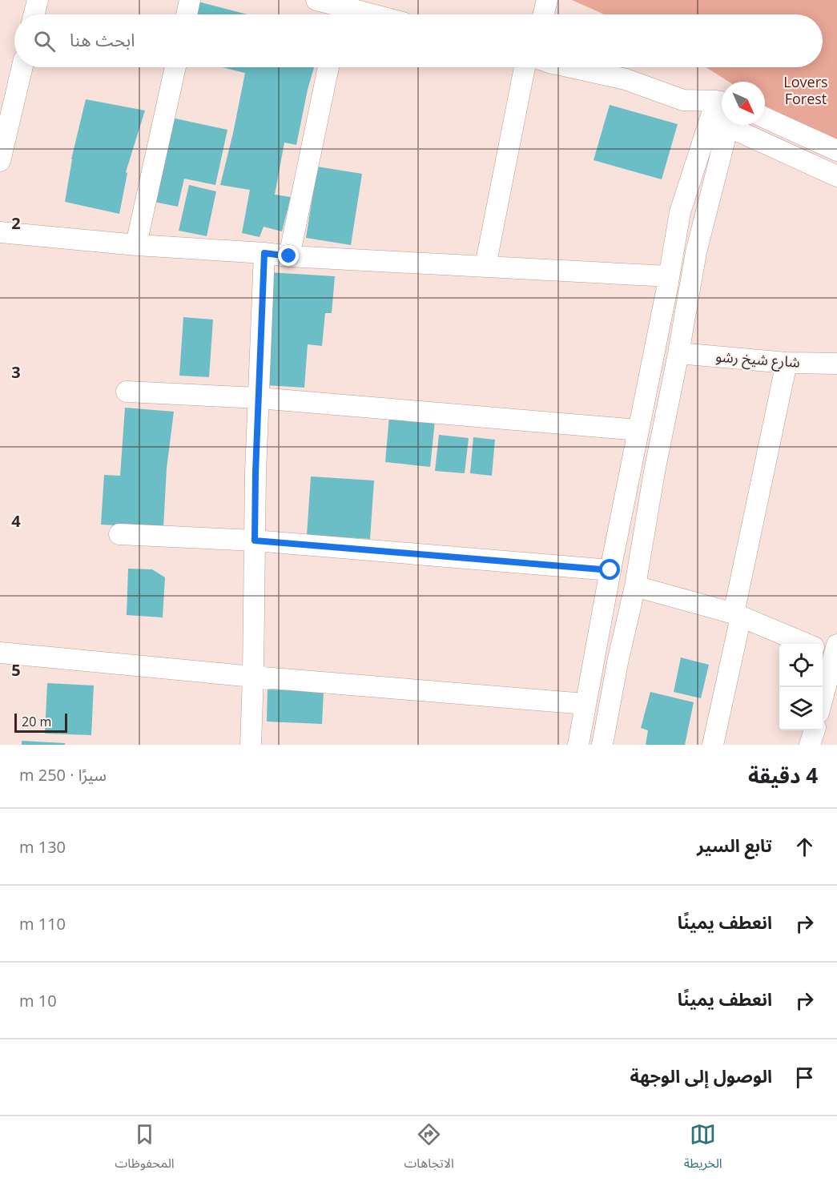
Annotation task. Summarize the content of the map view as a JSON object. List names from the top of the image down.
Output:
{
  "streets": {
    "street": ["شارع شيخ رشو"]
  },
  "parks": ["Lovers Forest"],
  "scale_bar": "20 m",
  "north": "bottom right",
  "page": {
    "search": "ابحث هنا",
    "scale": "20 m",
    "heading": ["4 دقيقة", "سيرًا · 250 m"],
    "list": [
      ["تابع السير", "130 m"],
      ["انعطف يمينًا", "110 m"],
      ["انعطف يمينًا", "10 m"],
      "الوصول إلى الوجهة"
    ],
    "nav": ["الخريطة", "الاتجاهات", "المحفوظات"]
  },
  "grid": {
    "rows": [
      "2",
      "3",
      "4",
      "5"
    ]
  }
}
